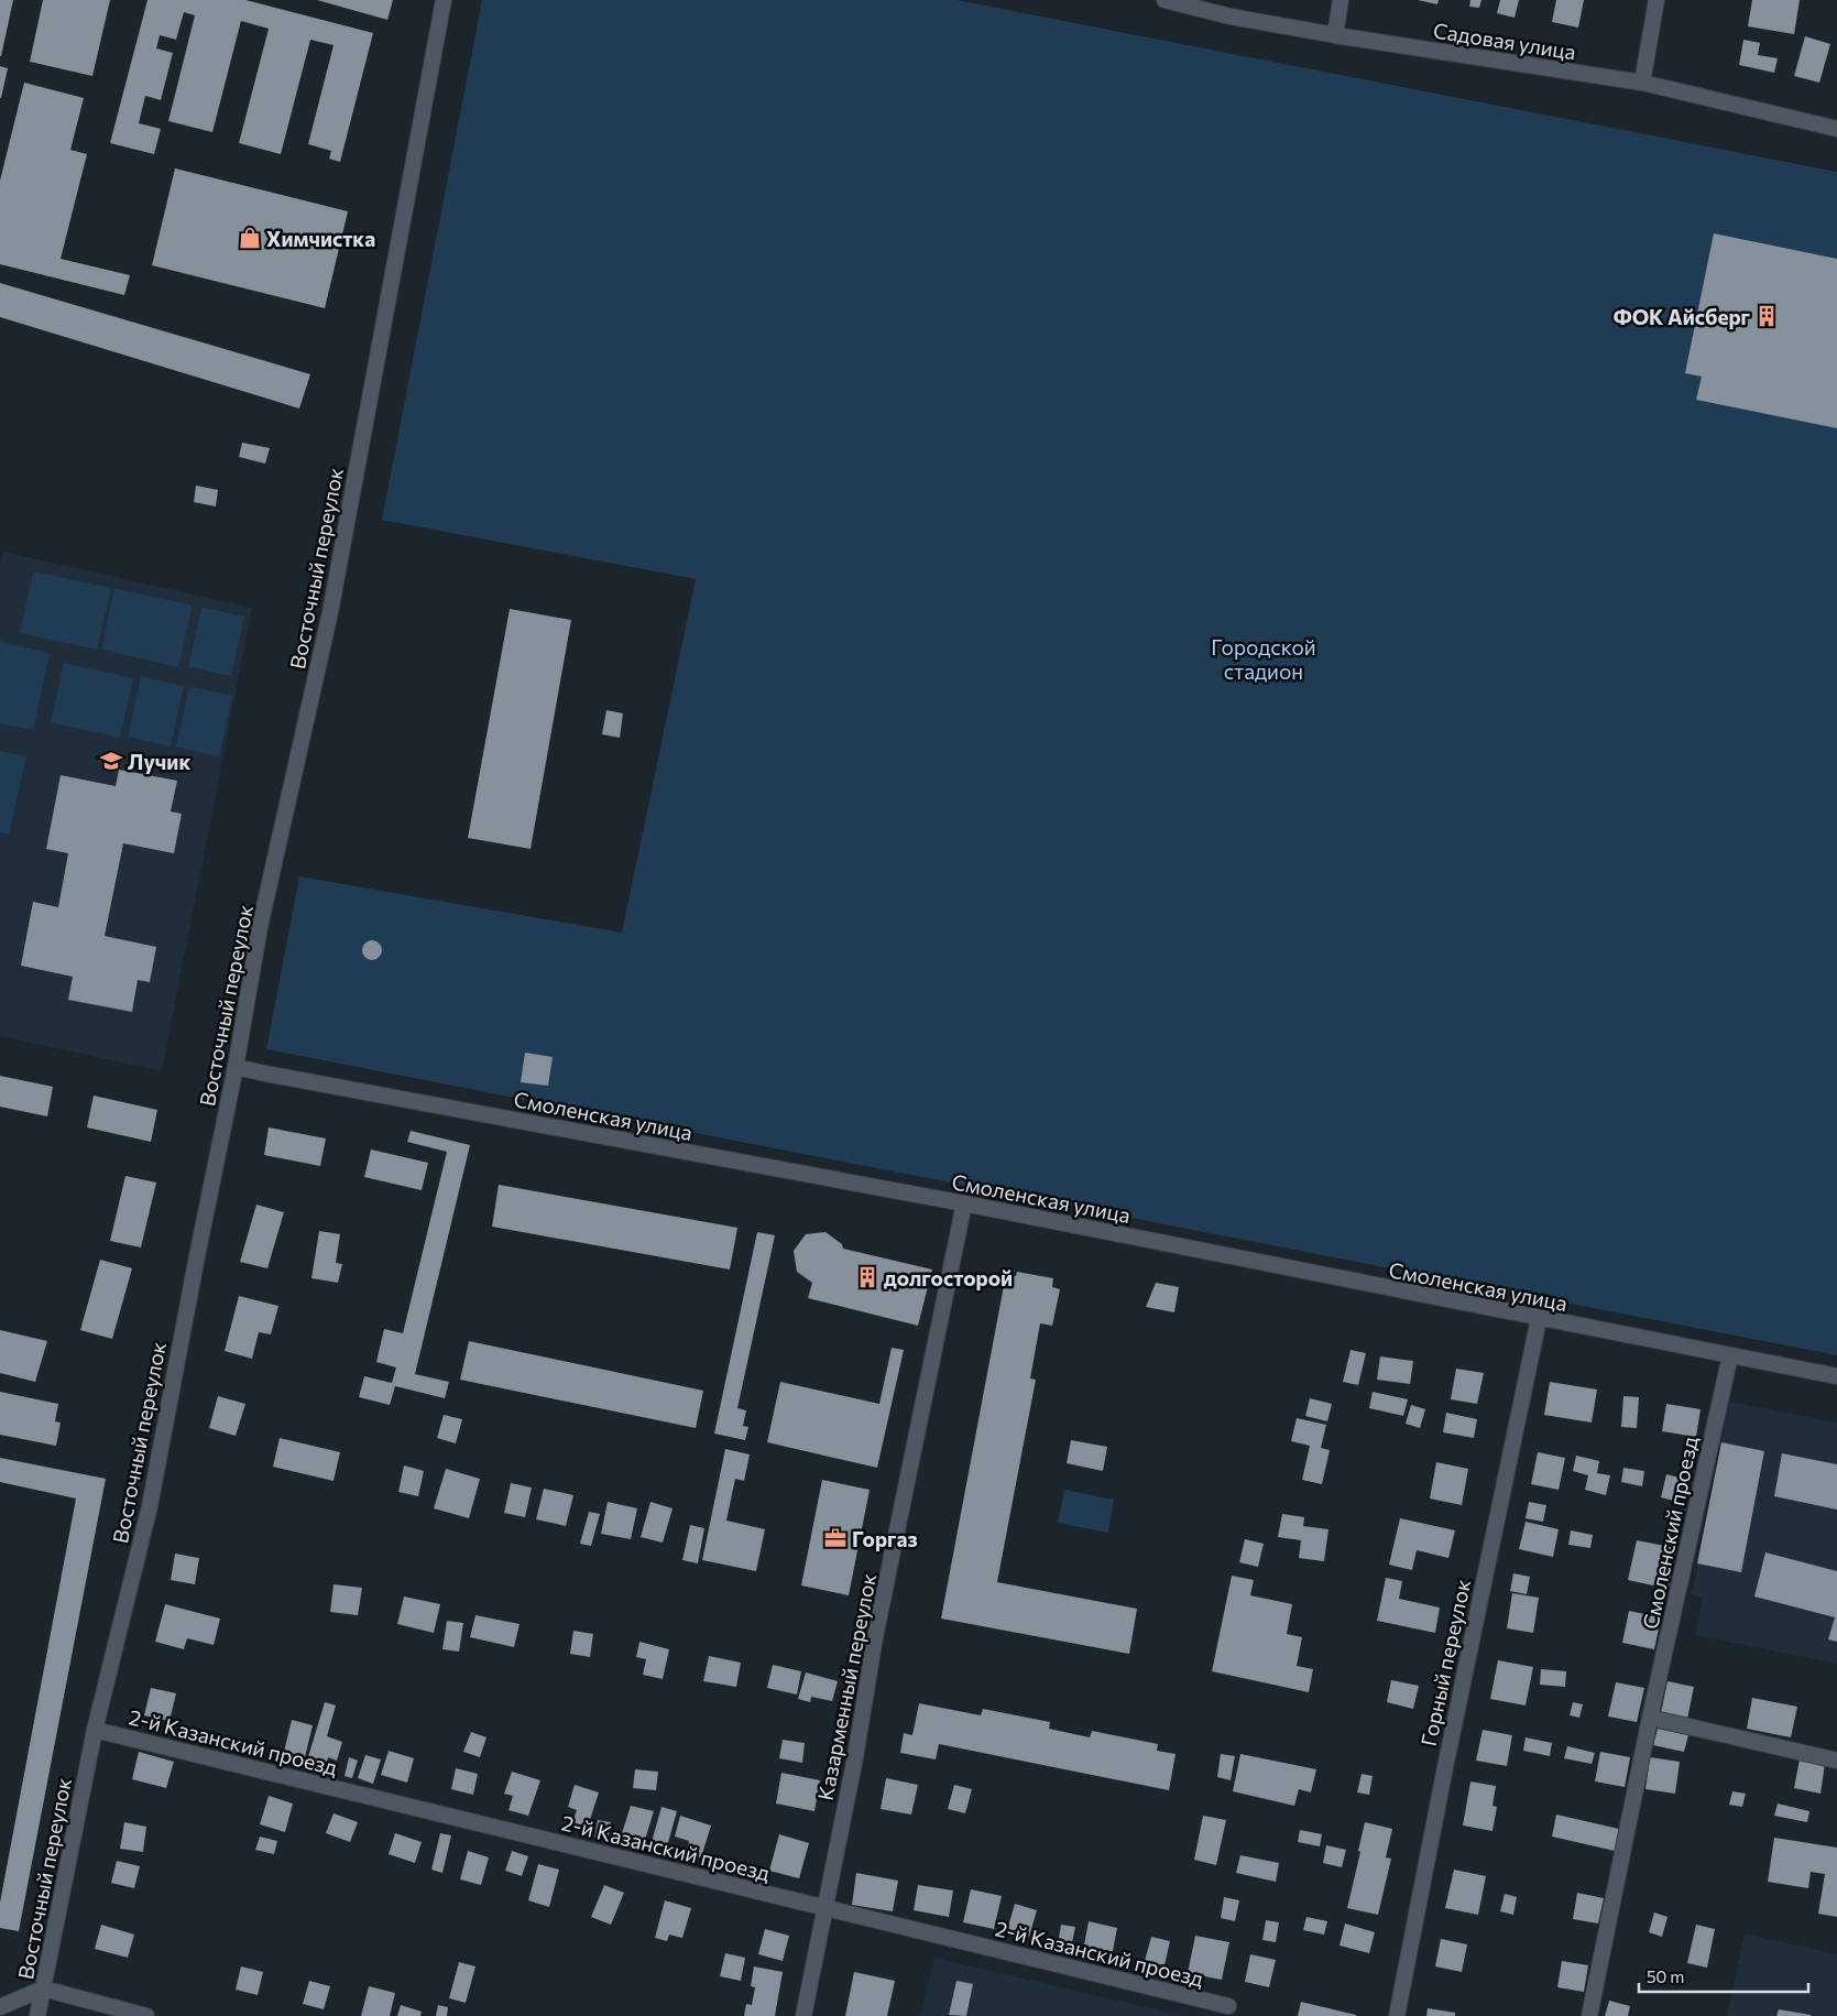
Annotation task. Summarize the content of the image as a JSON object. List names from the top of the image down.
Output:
{
  "streets": {
    "street": [
      "Садовая улица",
      "Восточный переулок",
      "Смоленская улица",
      "Смоленский проезд",
      "Горный переулок",
      "Казарменный переулок",
      "2-й Казанский проезд"
    ]
  },
  "crossings": [
    ["Восточный переулок", "Смоленская улица"],
    ["Восточный переулок", "2-й Казанский проезд"],
    ["Смоленская улица", "Смоленский проезд"],
    ["Смоленская улица", "Горный переулок"],
    ["Смоленская улица", "Казарменный переулок"],
    ["Казарменный переулок", "2-й Казанский проезд"]
  ],
  "parks": ["Городской стадион"],
  "places": {
    "shop": ["Химчистка"],
    "building": ["ФОК Айсберг", "долгосторой"],
    "school or university": ["Лучик"],
    "office": ["Горгаз"]
  },
  "scale_bar": "50 m"
}
